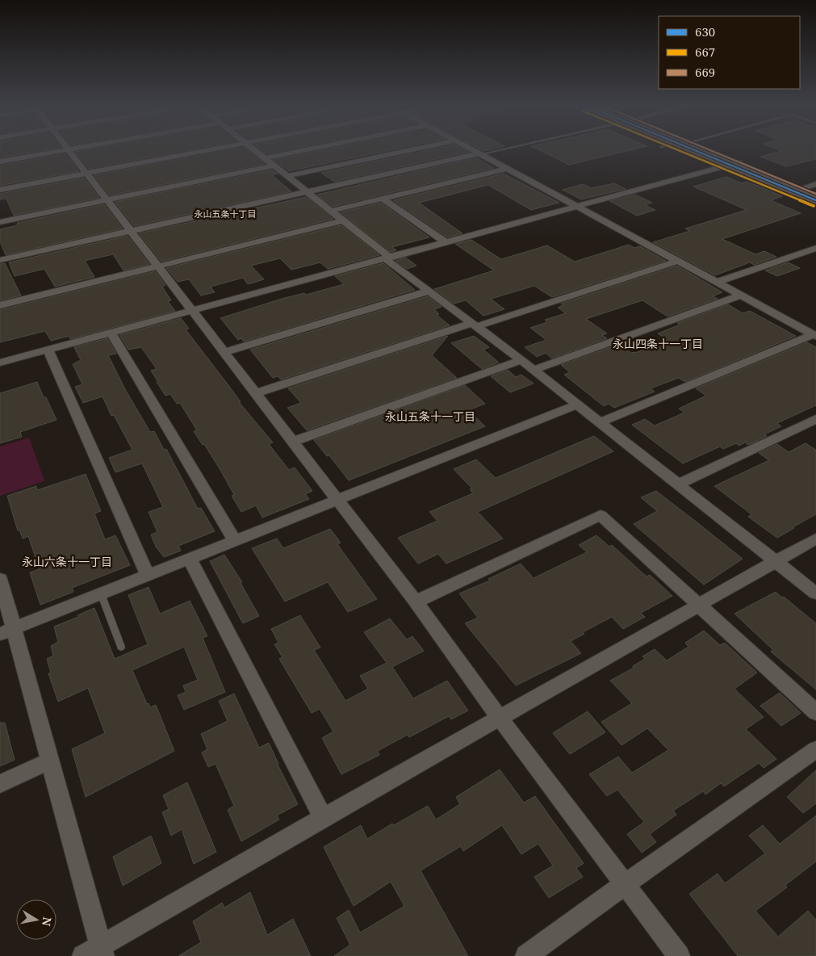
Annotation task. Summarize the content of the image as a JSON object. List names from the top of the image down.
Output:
{
  "districts": [
    "永山五条十丁目",
    "永山四条十一丁目",
    "永山五条十一丁目",
    "永山六条十一丁目"
  ],
  "lines": ["transit line 630", "transit line 667", "transit line 669"],
  "legend": ["630", "667", "669"],
  "north": "right"
}
